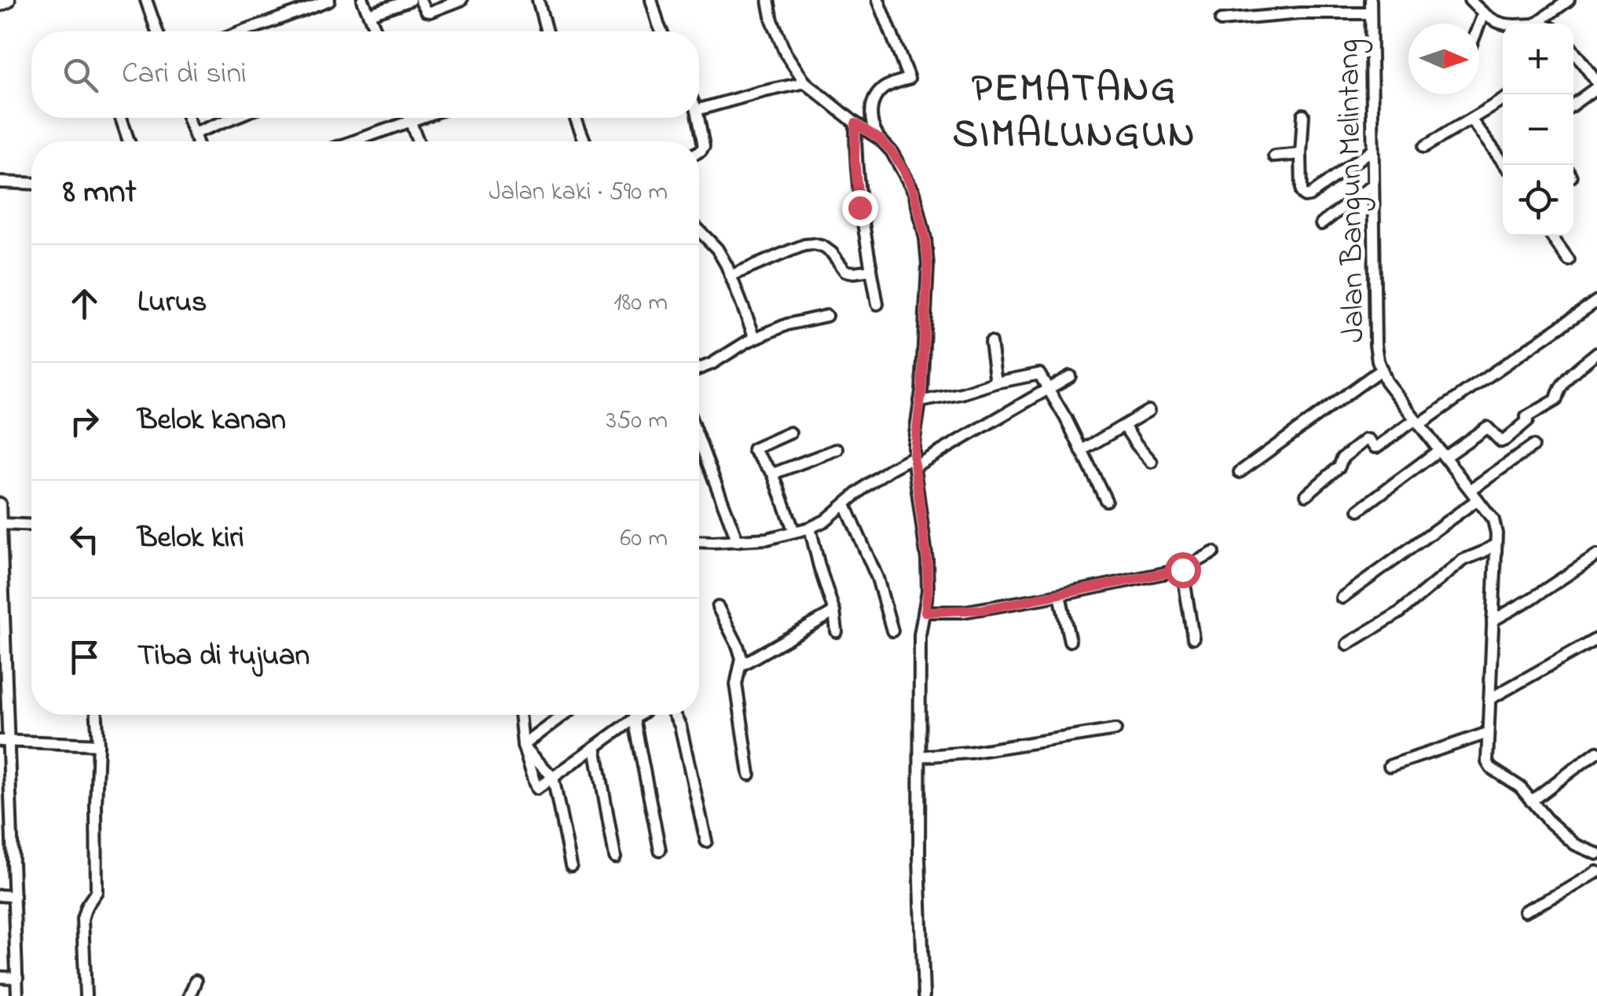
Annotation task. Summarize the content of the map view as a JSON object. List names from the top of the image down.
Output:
{
  "streets": {
    "street": ["Jalan Bangun Melintang"]
  },
  "districts": ["PEMATANG SIMALUNGUN"],
  "north": "right",
  "page": {
    "map_buttons": ["+", "−"],
    "search": "Cari di sini",
    "heading": ["8 mnt", "Jalan kaki · 590 m"],
    "list": [
      ["Lurus", "180 m"],
      ["Belok kanan", "350 m"],
      ["Belok kiri", "60 m"],
      "Tiba di tujuan"
    ]
  }
}
